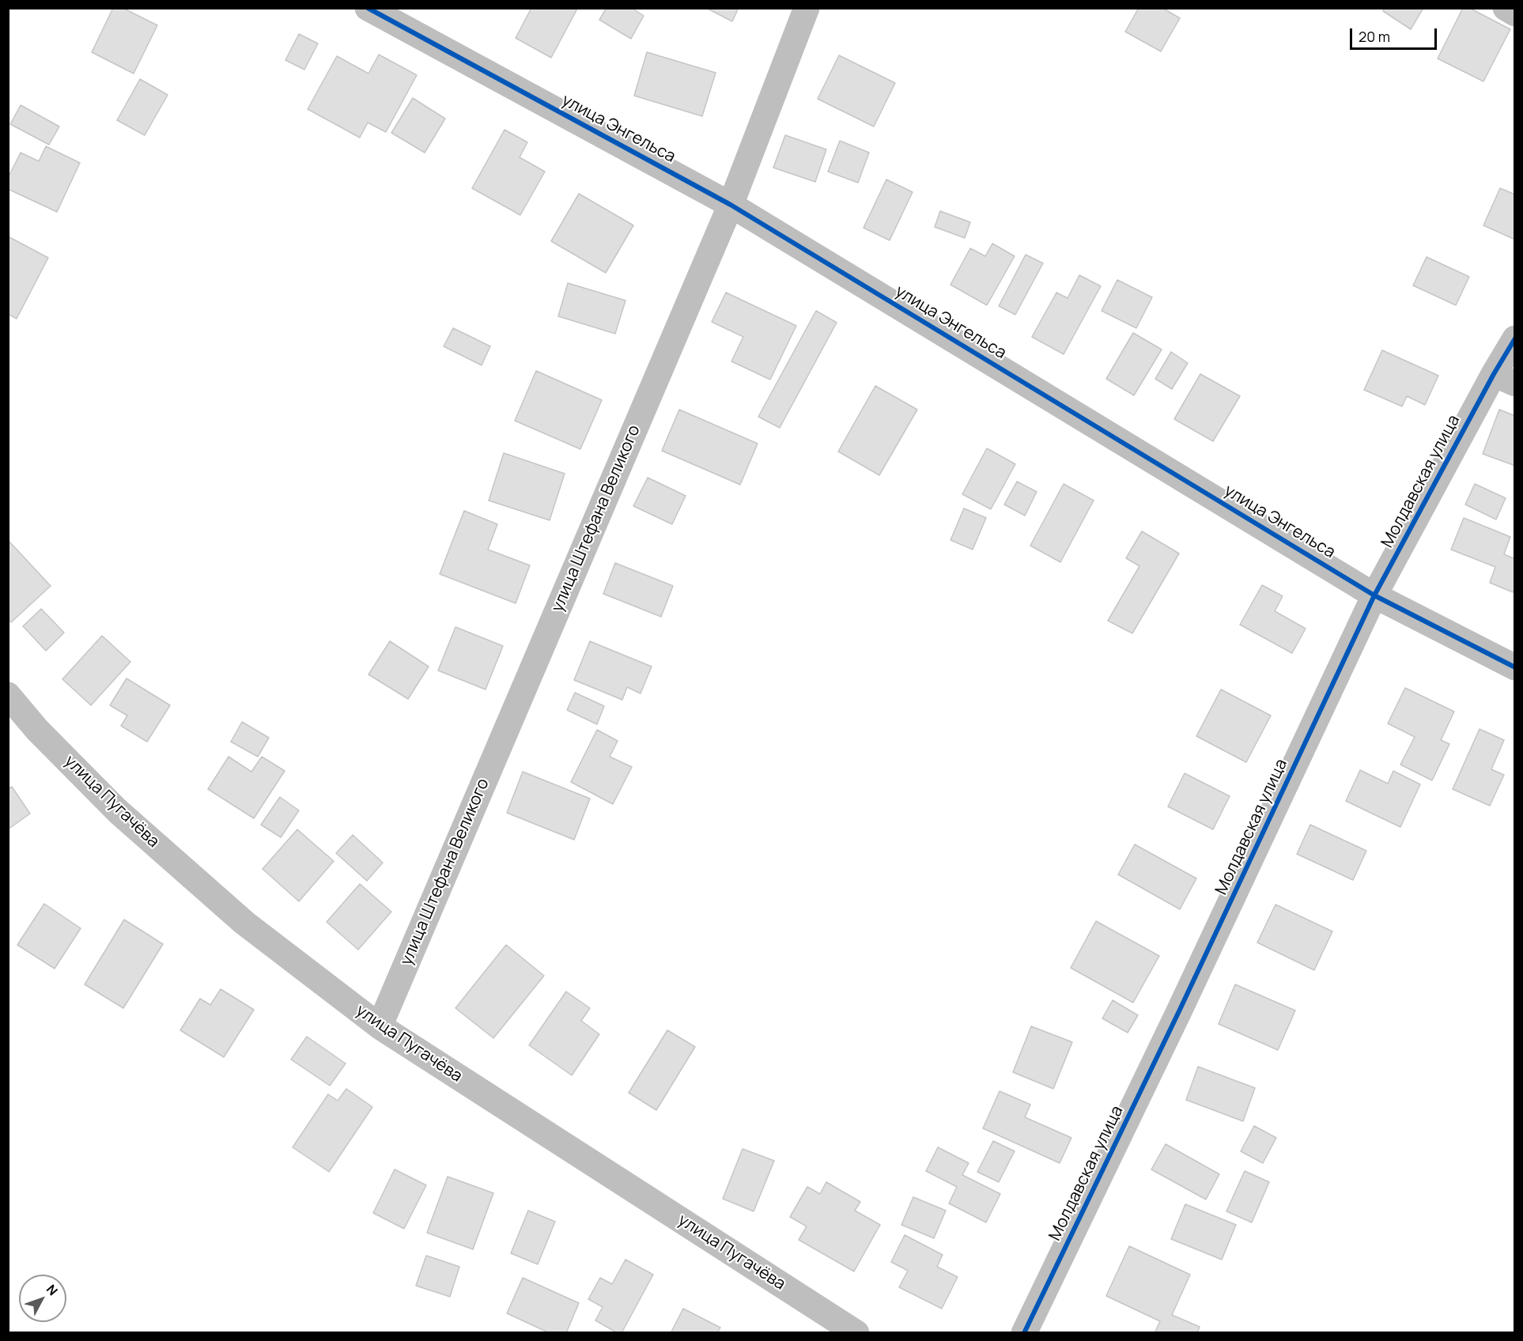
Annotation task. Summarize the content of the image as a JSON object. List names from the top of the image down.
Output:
{
  "streets": {
    "street": [
      "улица Энгельса",
      "Молдавская улица",
      "улица Штефана Великого",
      "улица Пугачёва"
    ]
  },
  "crossings": [
    ["улица Энгельса", "Молдавская улица"],
    ["улица Энгельса", "улица Штефана Великого"],
    ["улица Штефана Великого", "улица Пугачёва"]
  ],
  "scale_bar": "20 m",
  "north": "top right"
}
